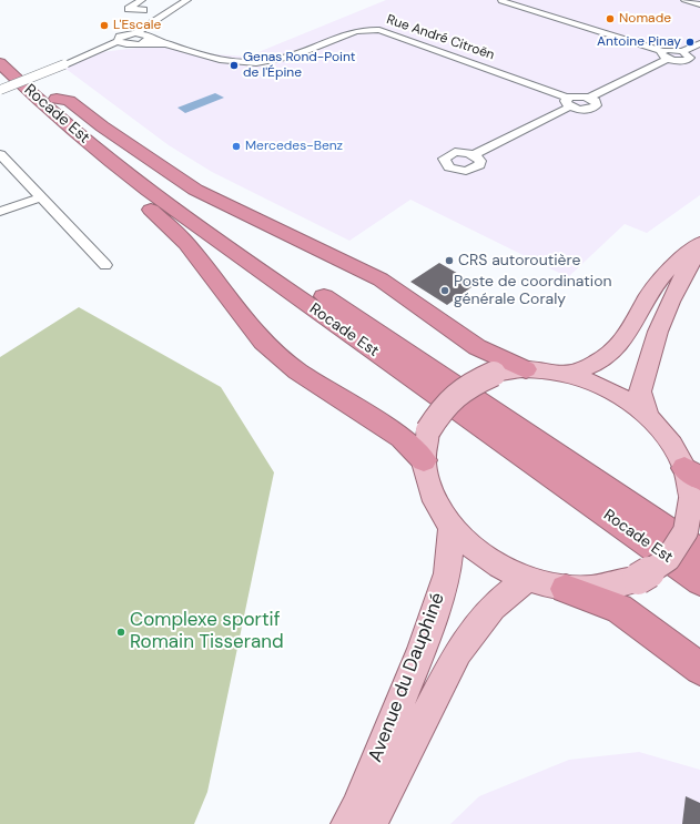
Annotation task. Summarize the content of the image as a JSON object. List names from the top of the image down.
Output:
{
  "streets": {
    "highway": ["Rocade Est"],
    "main road": ["Avenue du Dauphiné"],
    "street": ["Rue André Citroën"]
  },
  "places": [
    "Nomade",
    "L'Escale",
    "Antoine Pinay",
    "Genas Rond-Point de l'Épine",
    "Mercedes-Benz",
    "CRS autoroutière",
    "Poste de coordination générale Coraly",
    "Complexe sportif Romain Tisserand"
  ]
}
